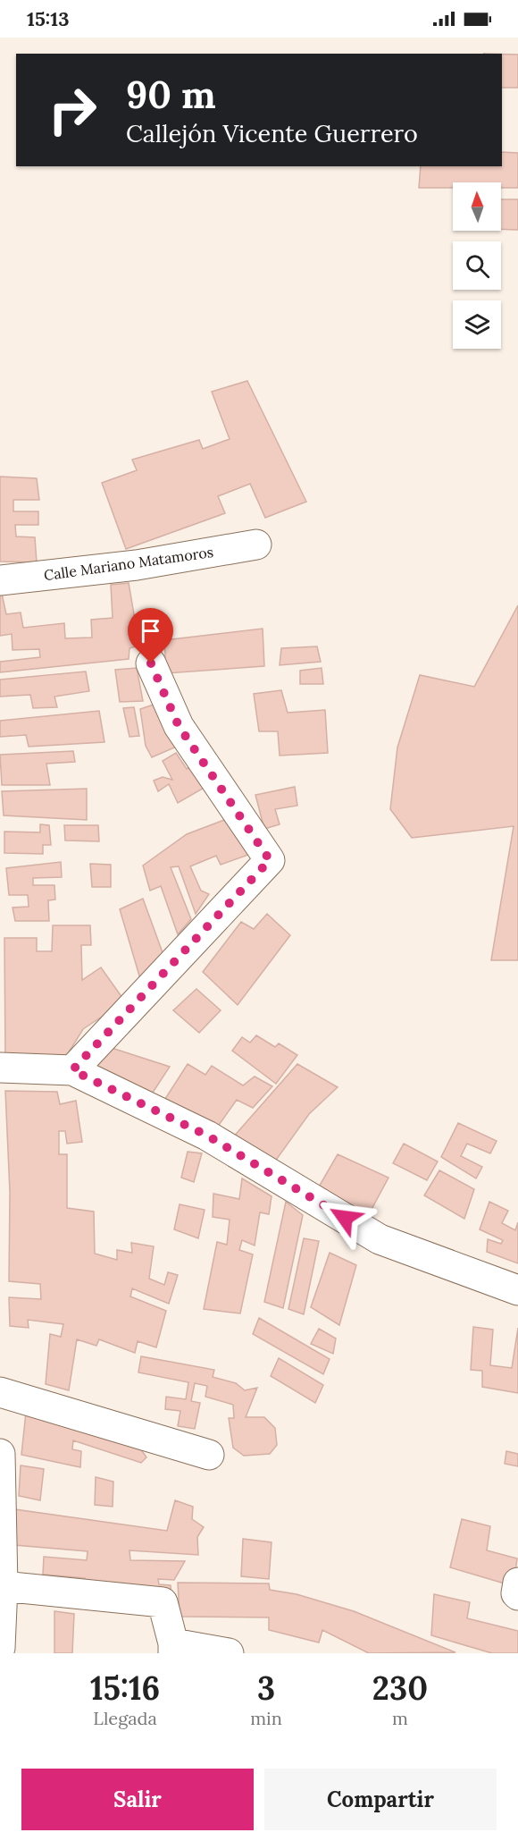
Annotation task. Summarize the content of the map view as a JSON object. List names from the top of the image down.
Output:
{
  "streets": {
    "street": ["Calle Mariano Matamoros"]
  },
  "north": "top",
  "page": {
    "status": "15:13",
    "turn": ["90 m", "Callejón Vicente Guerrero"],
    "eta": [
      "15:16",
      "Llegada",
      "3",
      "min",
      "230",
      "m"
    ],
    "buttons": ["Salir", "Compartir"]
  }
}
